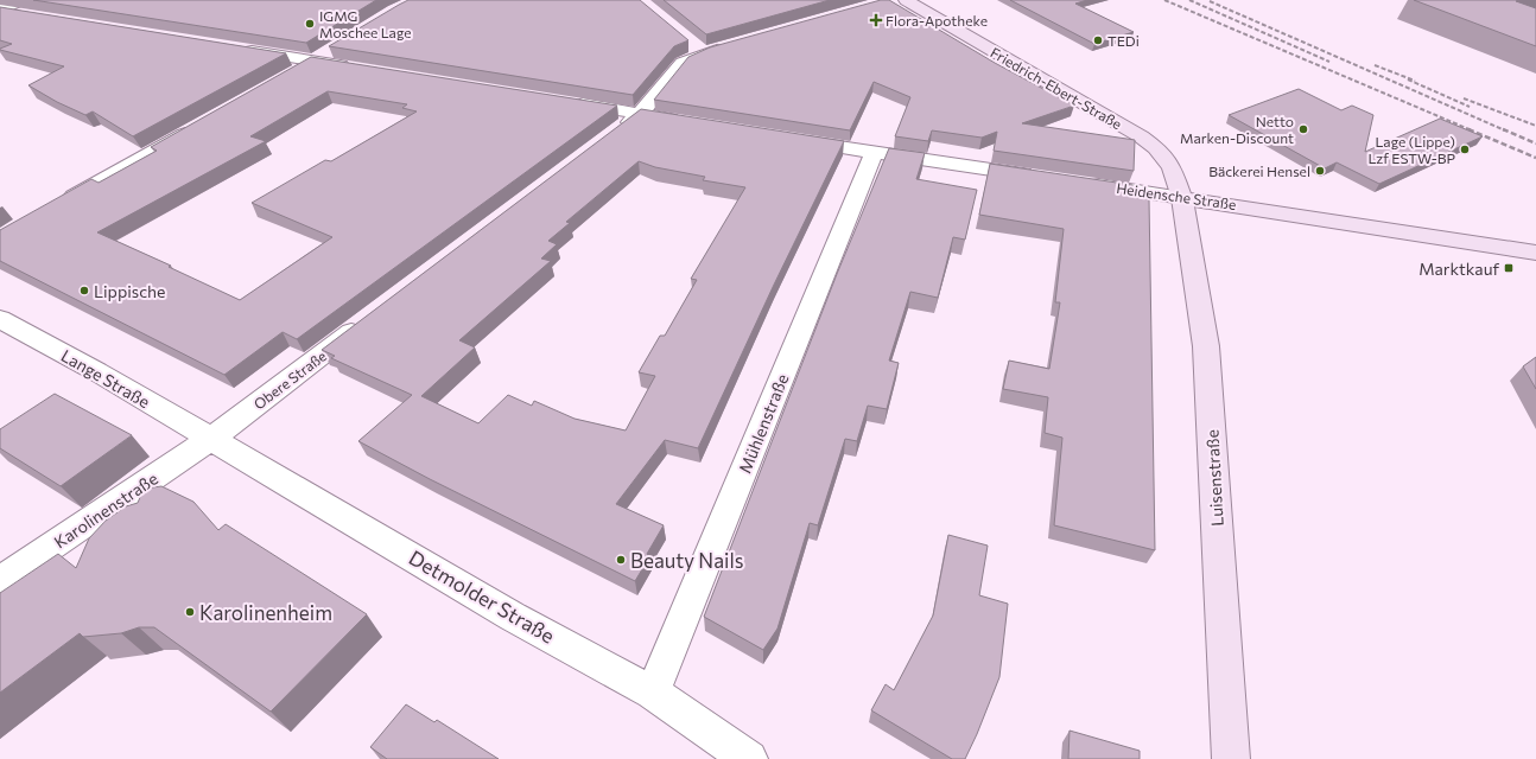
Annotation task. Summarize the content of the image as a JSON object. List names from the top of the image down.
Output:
{
  "streets": {
    "main road": ["Friedrich-Ebert-Straße", "Heidensche Straße", "Luisenstraße"],
    "street": [
      "Lange Straße",
      "Obere Straße",
      "Mühlenstraße",
      "Karolinenstraße",
      "Detmolder Straße"
    ]
  },
  "crossings": [
    ["Friedrich-Ebert-Straße", "Heidensche Straße"],
    ["Friedrich-Ebert-Straße", "Luisenstraße"],
    ["Heidensche Straße", "Luisenstraße"],
    ["Lange Straße", "Obere Straße"],
    ["Lange Straße", "Karolinenstraße"],
    ["Lange Straße", "Detmolder Straße"],
    ["Obere Straße", "Karolinenstraße"],
    ["Obere Straße", "Detmolder Straße"],
    ["Mühlenstraße", "Detmolder Straße"],
    ["Karolinenstraße", "Detmolder Straße"]
  ],
  "places": {
    "health": ["Flora-Apotheke"],
    "other": [
      "IGMG Moschee Lage",
      "TEDi",
      "Netto Marken-Discount",
      "Lage (Lippe) Lzf ESTW-BP",
      "Bäckerei Hensel",
      "Lippische",
      "Beauty Nails",
      "Karolinenheim"
    ],
    "transit": ["Marktkauf"]
  }
}
